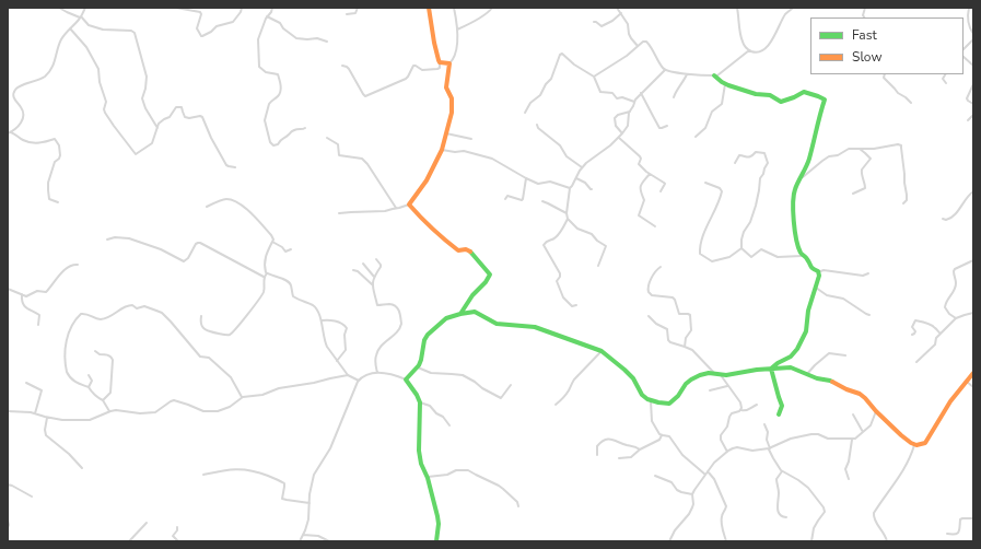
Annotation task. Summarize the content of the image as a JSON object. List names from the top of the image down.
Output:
{
  "legend": ["Fast", "Slow"]
}
